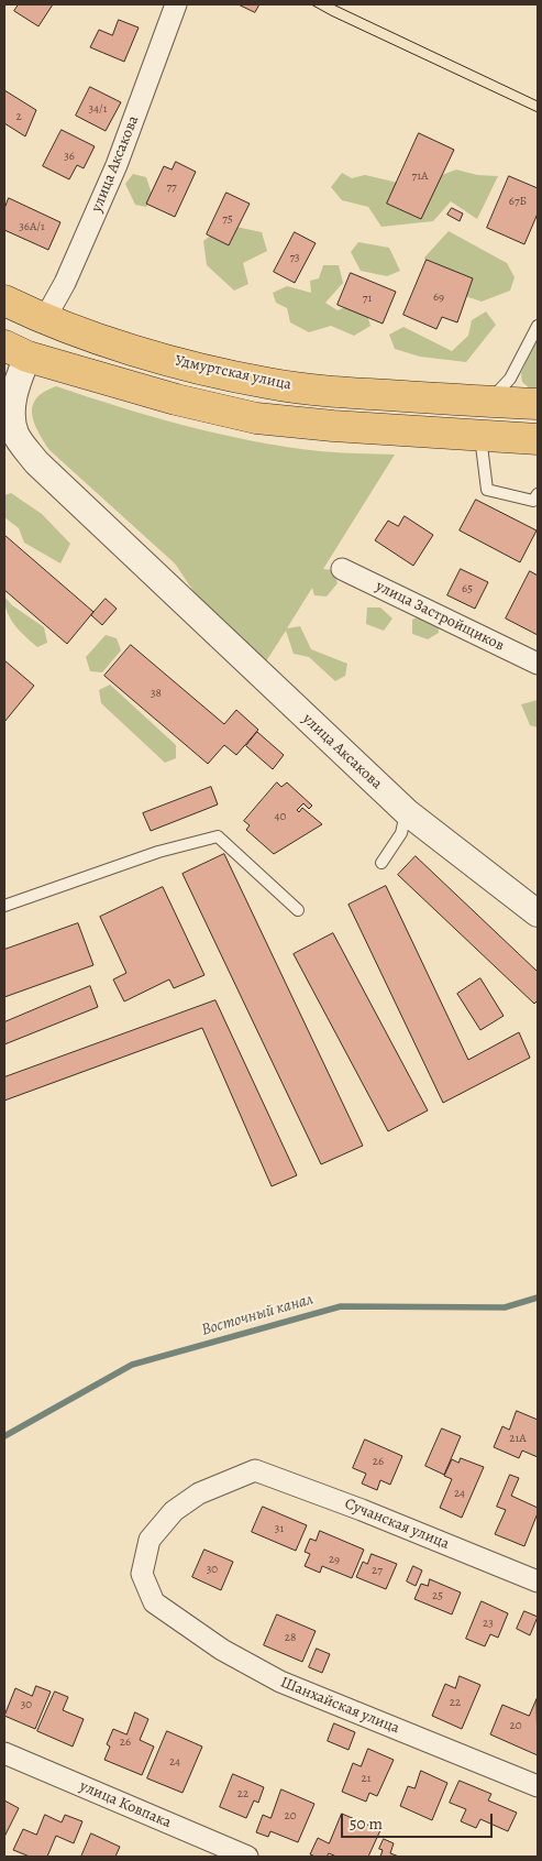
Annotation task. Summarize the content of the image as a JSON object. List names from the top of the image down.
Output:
{
  "streets": {
    "main road": ["Удмуртская улица"],
    "street": [
      "улица Аксакова",
      "улица Застройщиков",
      "Сучанская улица",
      "Шанхайская улица",
      "улица Ковпака"
    ]
  },
  "crossings": [
    ["улица Аксакова", "Удмуртская улица"],
    ["Сучанская улица", "Шанхайская улица"]
  ],
  "water": ["Восточный канал"],
  "house_numbers": [
    "34/1",
    "2",
    "36",
    "71А",
    "77",
    "67Б",
    "75",
    "36А/1",
    "73",
    "69",
    "71",
    "65",
    "38",
    "40",
    "21А",
    "26",
    "24",
    "31",
    "29",
    "30",
    "27",
    "25",
    "23",
    "28",
    "22",
    "30",
    "20",
    "26",
    "24",
    "21",
    "22",
    "20"
  ],
  "scale_bar": "50 m"
}
